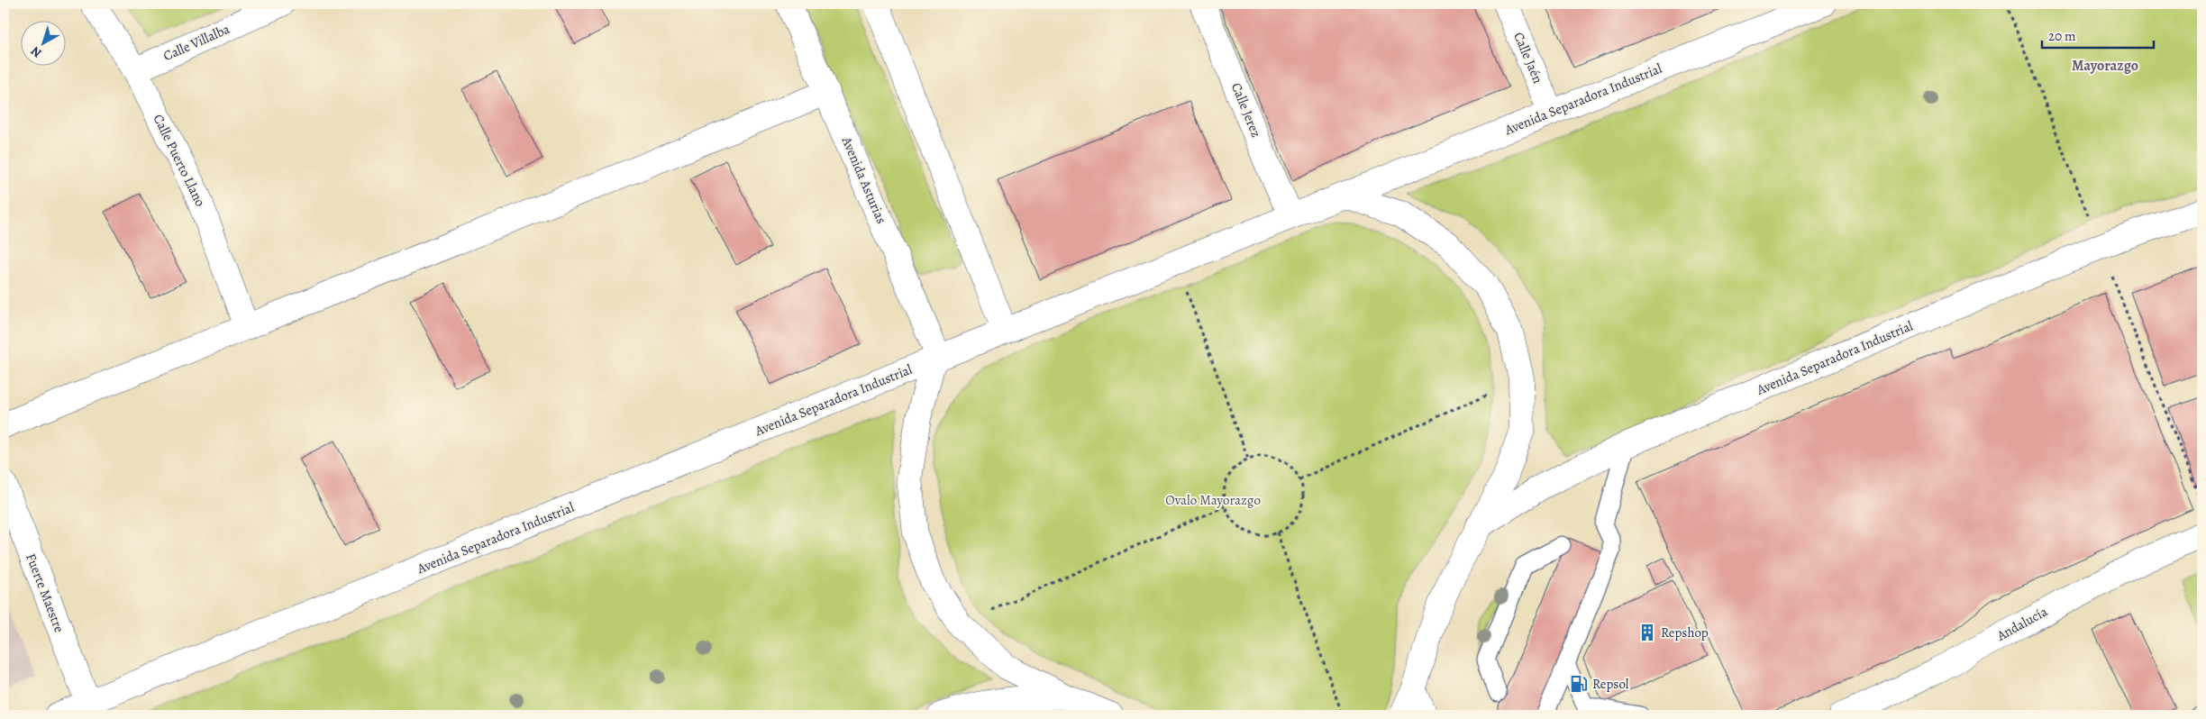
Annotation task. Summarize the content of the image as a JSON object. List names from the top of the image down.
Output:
{
  "streets": {
    "main road": [
      "Calle Villalba",
      "Calle Jaén",
      "Avenida Separadora Industrial",
      "Calle Jerez",
      "Calle Puerto Llano",
      "Avenida Asturias",
      "Fuerte Maestre",
      "Andalucía"
    ]
  },
  "crossings": [
    ["Calle Villalba", "Calle Puerto Llano"],
    ["Calle Jaén", "Avenida Separadora Industrial"],
    ["Avenida Separadora Industrial", "Calle Jerez"],
    ["Avenida Separadora Industrial", "Avenida Asturias"],
    ["Avenida Separadora Industrial", "Fuerte Maestre"]
  ],
  "districts": ["Mayorazgo"],
  "parks": ["Ovalo Mayorazgo"],
  "places": {
    "building": ["Repshop"],
    "fuel station": ["Repsol"]
  },
  "scale_bar": "20 m",
  "north": "bottom left"
}
